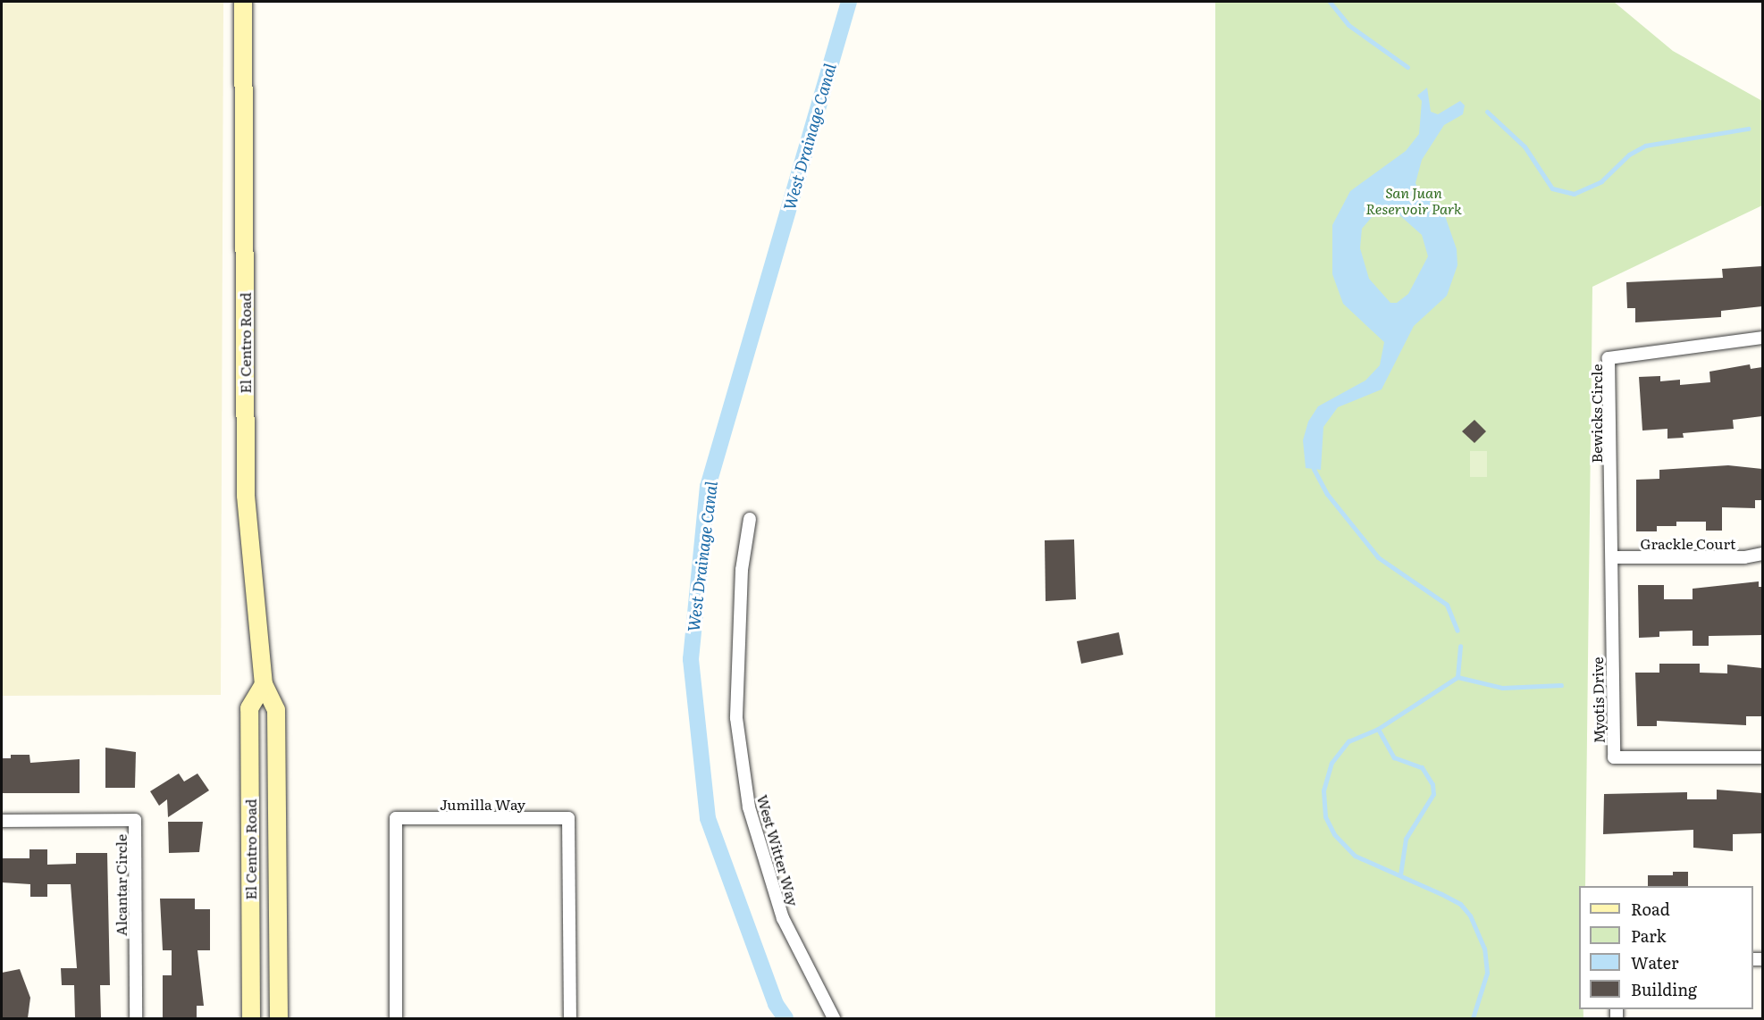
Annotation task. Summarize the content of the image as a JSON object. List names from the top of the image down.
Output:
{
  "streets": {
    "main road": ["El Centro Road"],
    "street": [
      "Bewicks Circle",
      "Grackle Court",
      "Myotis Drive",
      "Jumilla Way",
      "West Witter Way",
      "Alcantar Circle"
    ]
  },
  "crossings": [
    ["Bewicks Circle", "Grackle Court"],
    ["Bewicks Circle", "Myotis Drive"],
    ["Grackle Court", "Myotis Drive"]
  ],
  "water": ["West Drainage Canal"],
  "parks": ["San Juan Reservoir Park"],
  "legend": [
    "Road",
    "Park",
    "Water",
    "Building"
  ]
}
